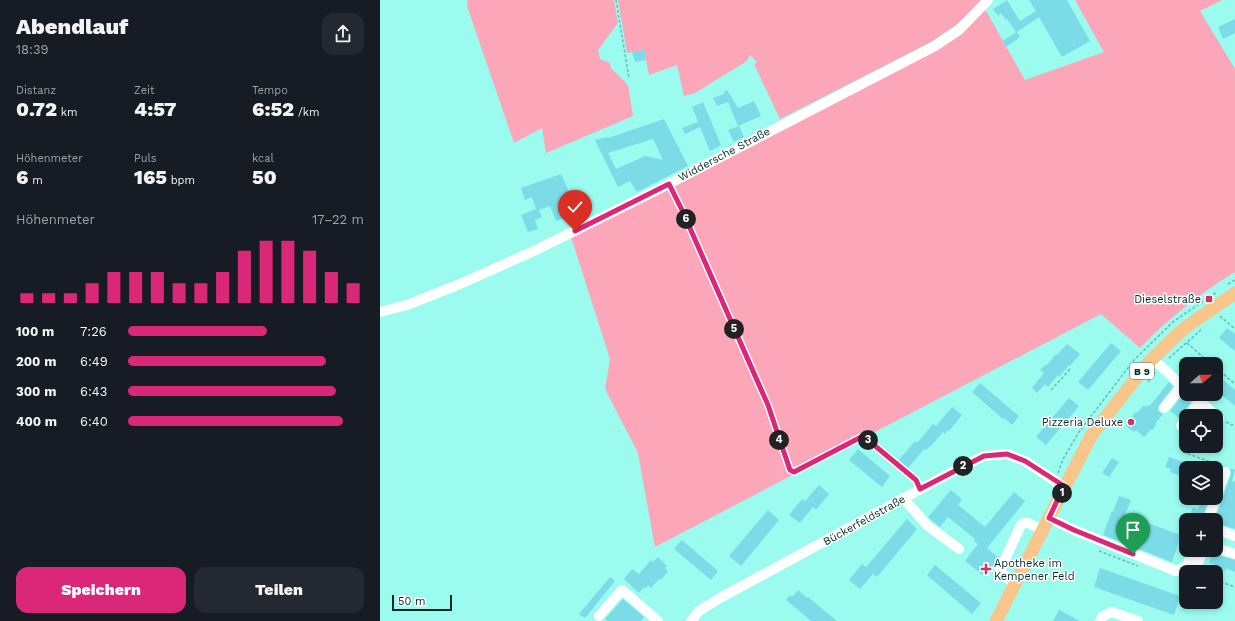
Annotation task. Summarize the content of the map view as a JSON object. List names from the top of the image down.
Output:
{
  "streets": {
    "main road": ["B 9"],
    "street": ["Widdersche Straße", "Bückerfeldstraße"]
  },
  "crossings": [
    ["B 9", "Bückerfeldstraße"]
  ],
  "places": {
    "transit": ["Dieselstraße"],
    "other": ["Pizzeria Deluxe"],
    "health": ["Apotheke im Kempener Feld"]
  },
  "scale_bar": "50 m",
  "north": "right",
  "page": {
    "heading": ["Abendlauf", "18:39"],
    "stats": [
      ["Distanz", "0.72 km"],
      ["Zeit", "4:57"],
      ["Tempo", "6:52 /km"],
      ["Höhenmeter", "6 m"],
      ["Puls", "165 bpm"],
      ["kcal", "50"]
    ],
    "chart": ["Höhenmeter", "17–22 m"],
    "pins": [
      "6",
      "5",
      "3",
      "4",
      "2",
      "1"
    ],
    "list": [
      {
        "name": "100 m",
        "note": "7:26"
      },
      {
        "name": "200 m",
        "note": "6:49"
      },
      {
        "name": "300 m",
        "note": "6:43"
      },
      {
        "name": "400 m",
        "note": "6:40"
      }
    ],
    "map_buttons": ["+", "−"],
    "buttons": ["Speichern", "Teilen"],
    "scale": "50 m"
  }
}
